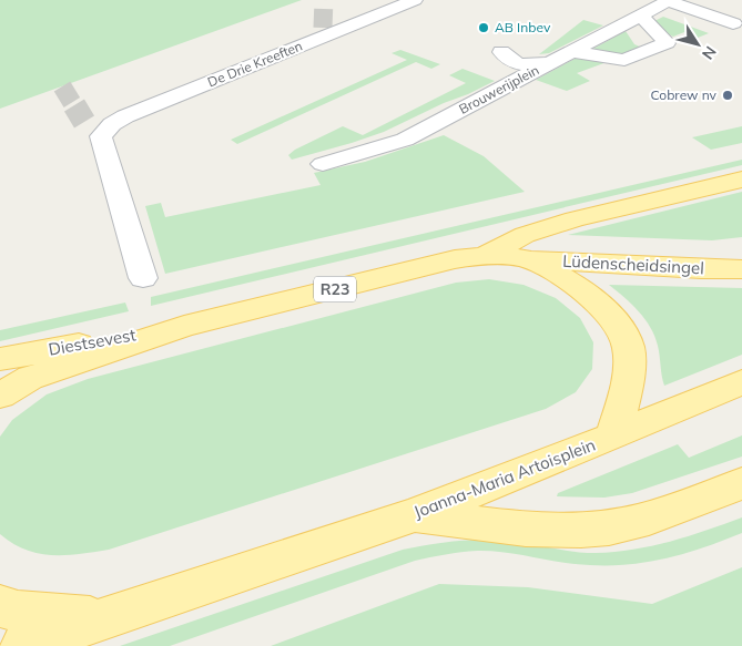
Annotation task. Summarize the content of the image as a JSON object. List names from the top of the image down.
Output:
{
  "streets": {
    "main road": [
      "Lüdenscheidsingel",
      "R23",
      "Diestsevest",
      "Joanna-Maria Artoisplein"
    ],
    "street": ["De Drie Kreeften", "Brouwerijplein"]
  },
  "crossings": [
    ["Lüdenscheidsingel", "Joanna-Maria Artoisplein"],
    ["R23", "Joanna-Maria Artoisplein"],
    ["Diestsevest", "Joanna-Maria Artoisplein"]
  ],
  "places": ["AB Inbev", "Cobrew nv"],
  "north": "bottom right"
}
